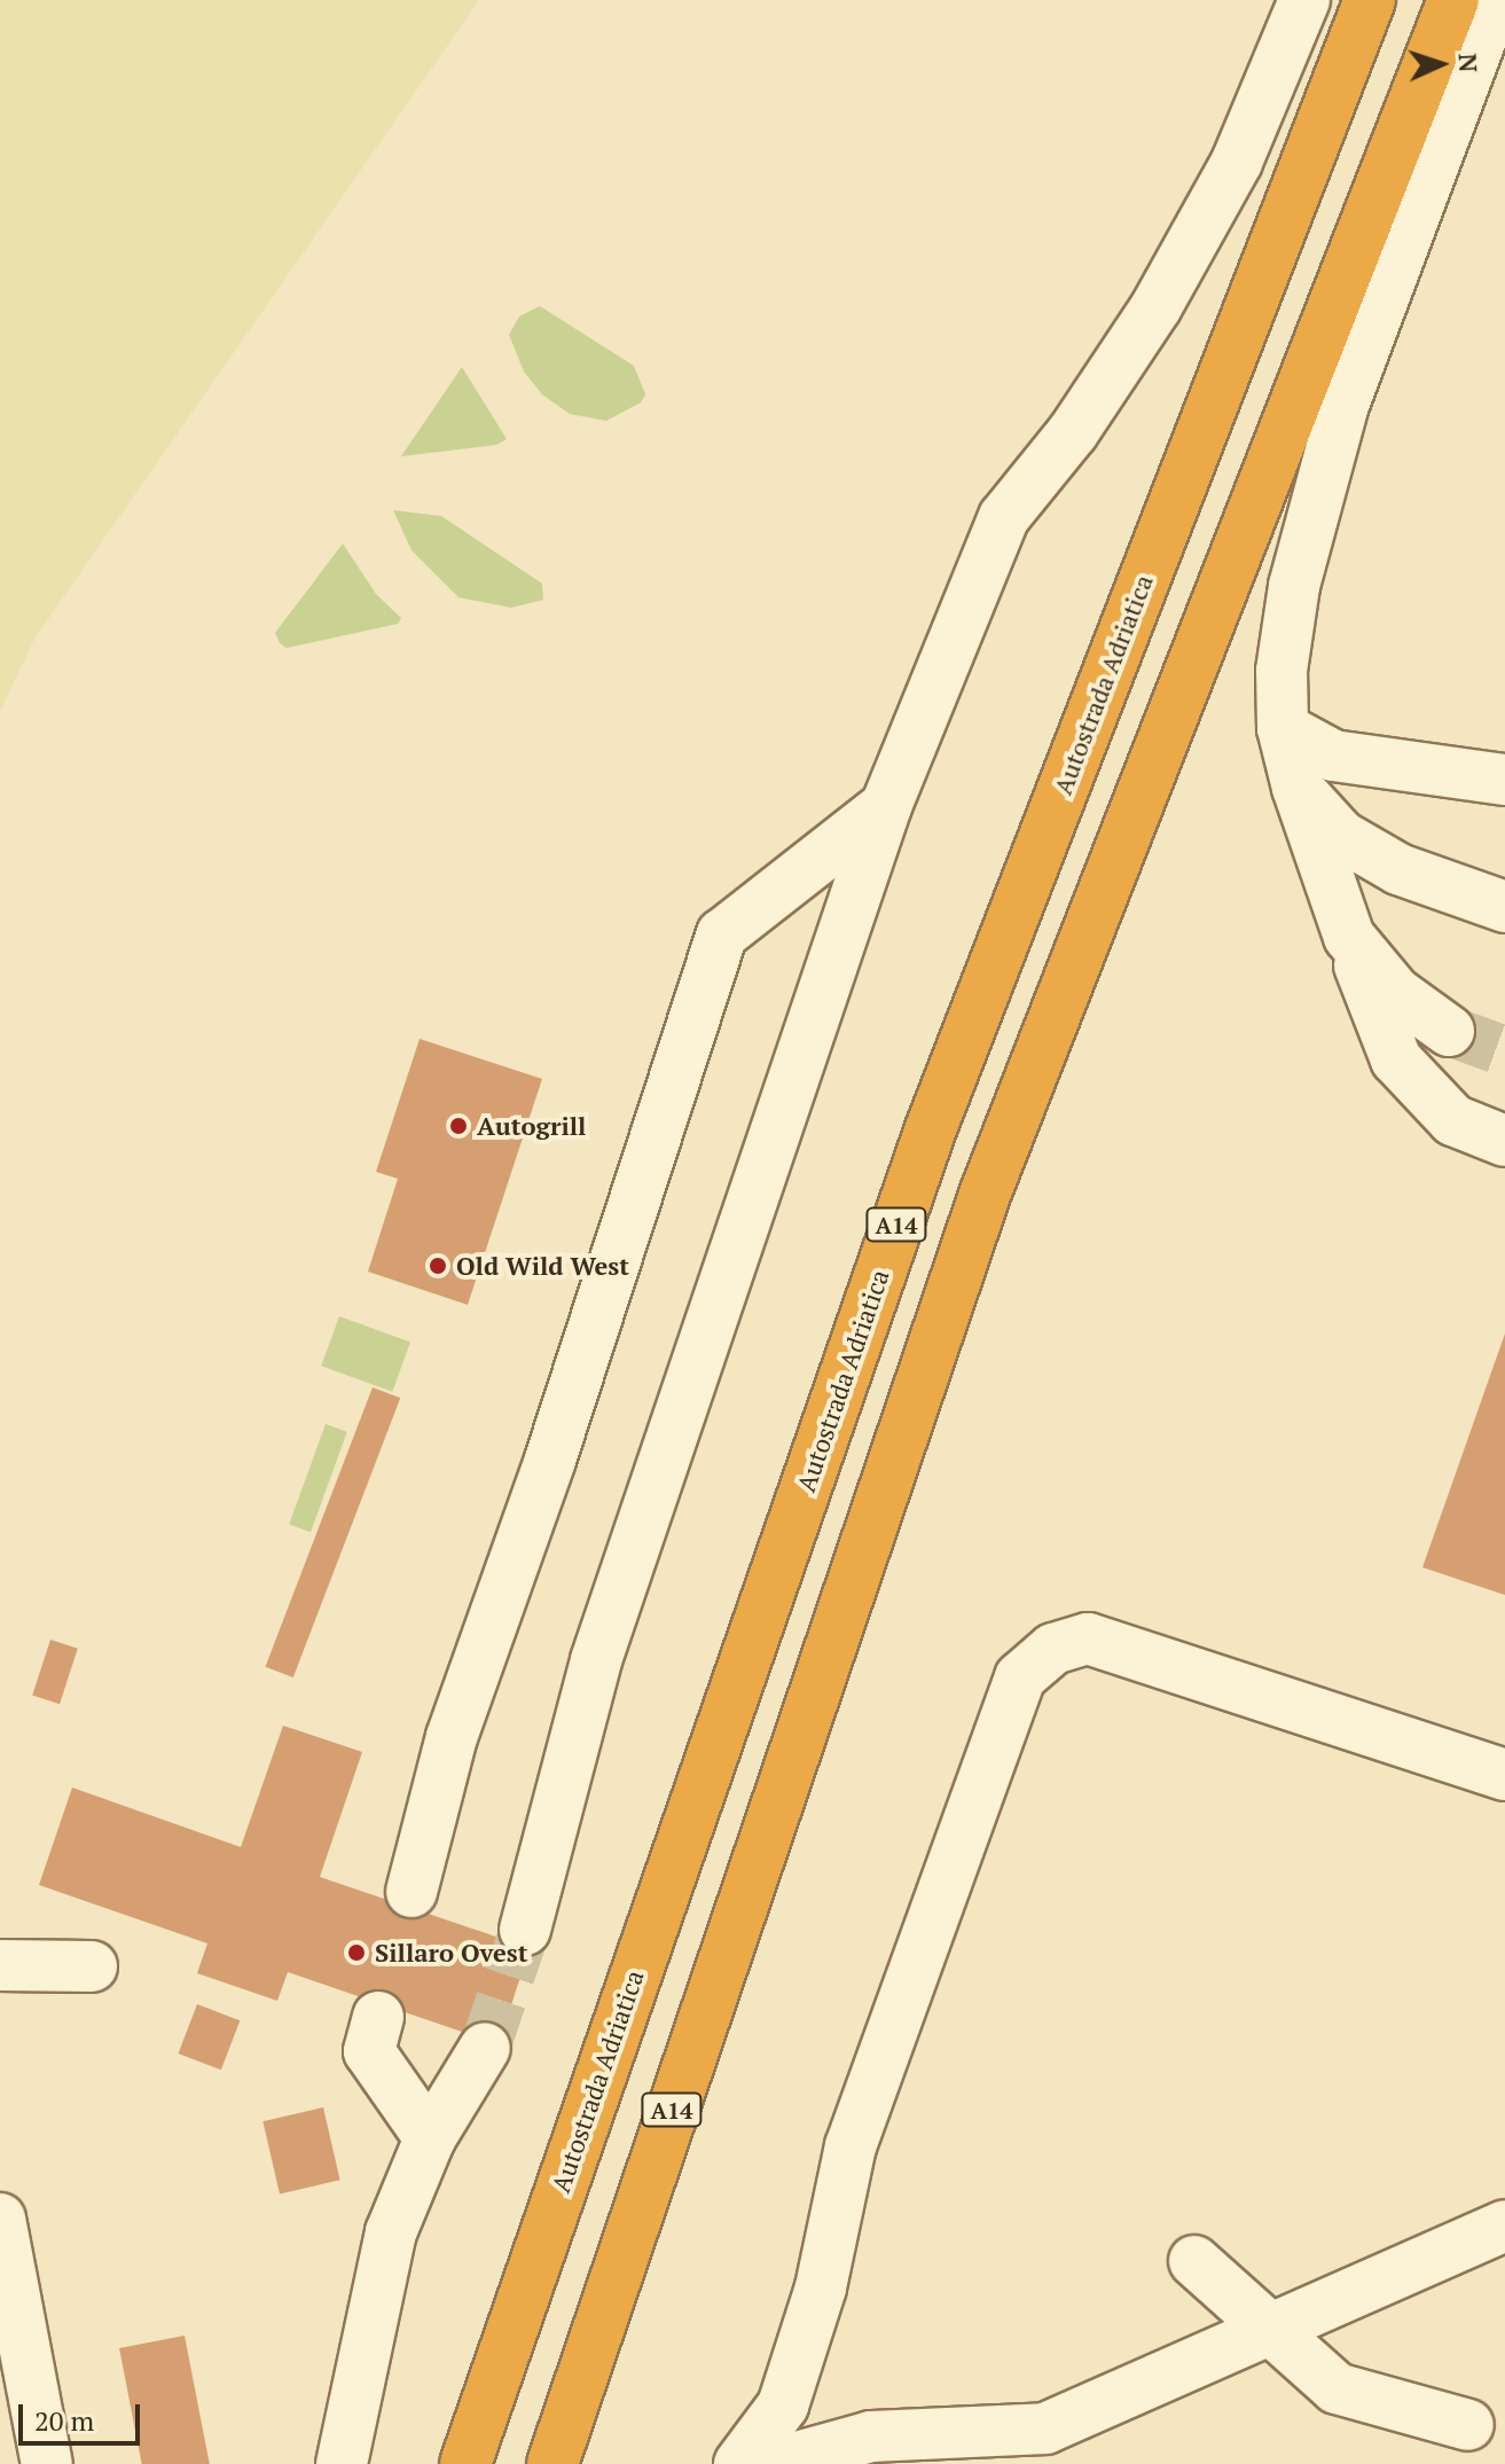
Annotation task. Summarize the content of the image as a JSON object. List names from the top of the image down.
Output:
{
  "streets": {
    "highway": ["Autostrada Adriatica", "A14"]
  },
  "places": ["Autogrill", "Old Wild West", "Sillaro Ovest"],
  "scale_bar": "20 m",
  "north": "right"
}
